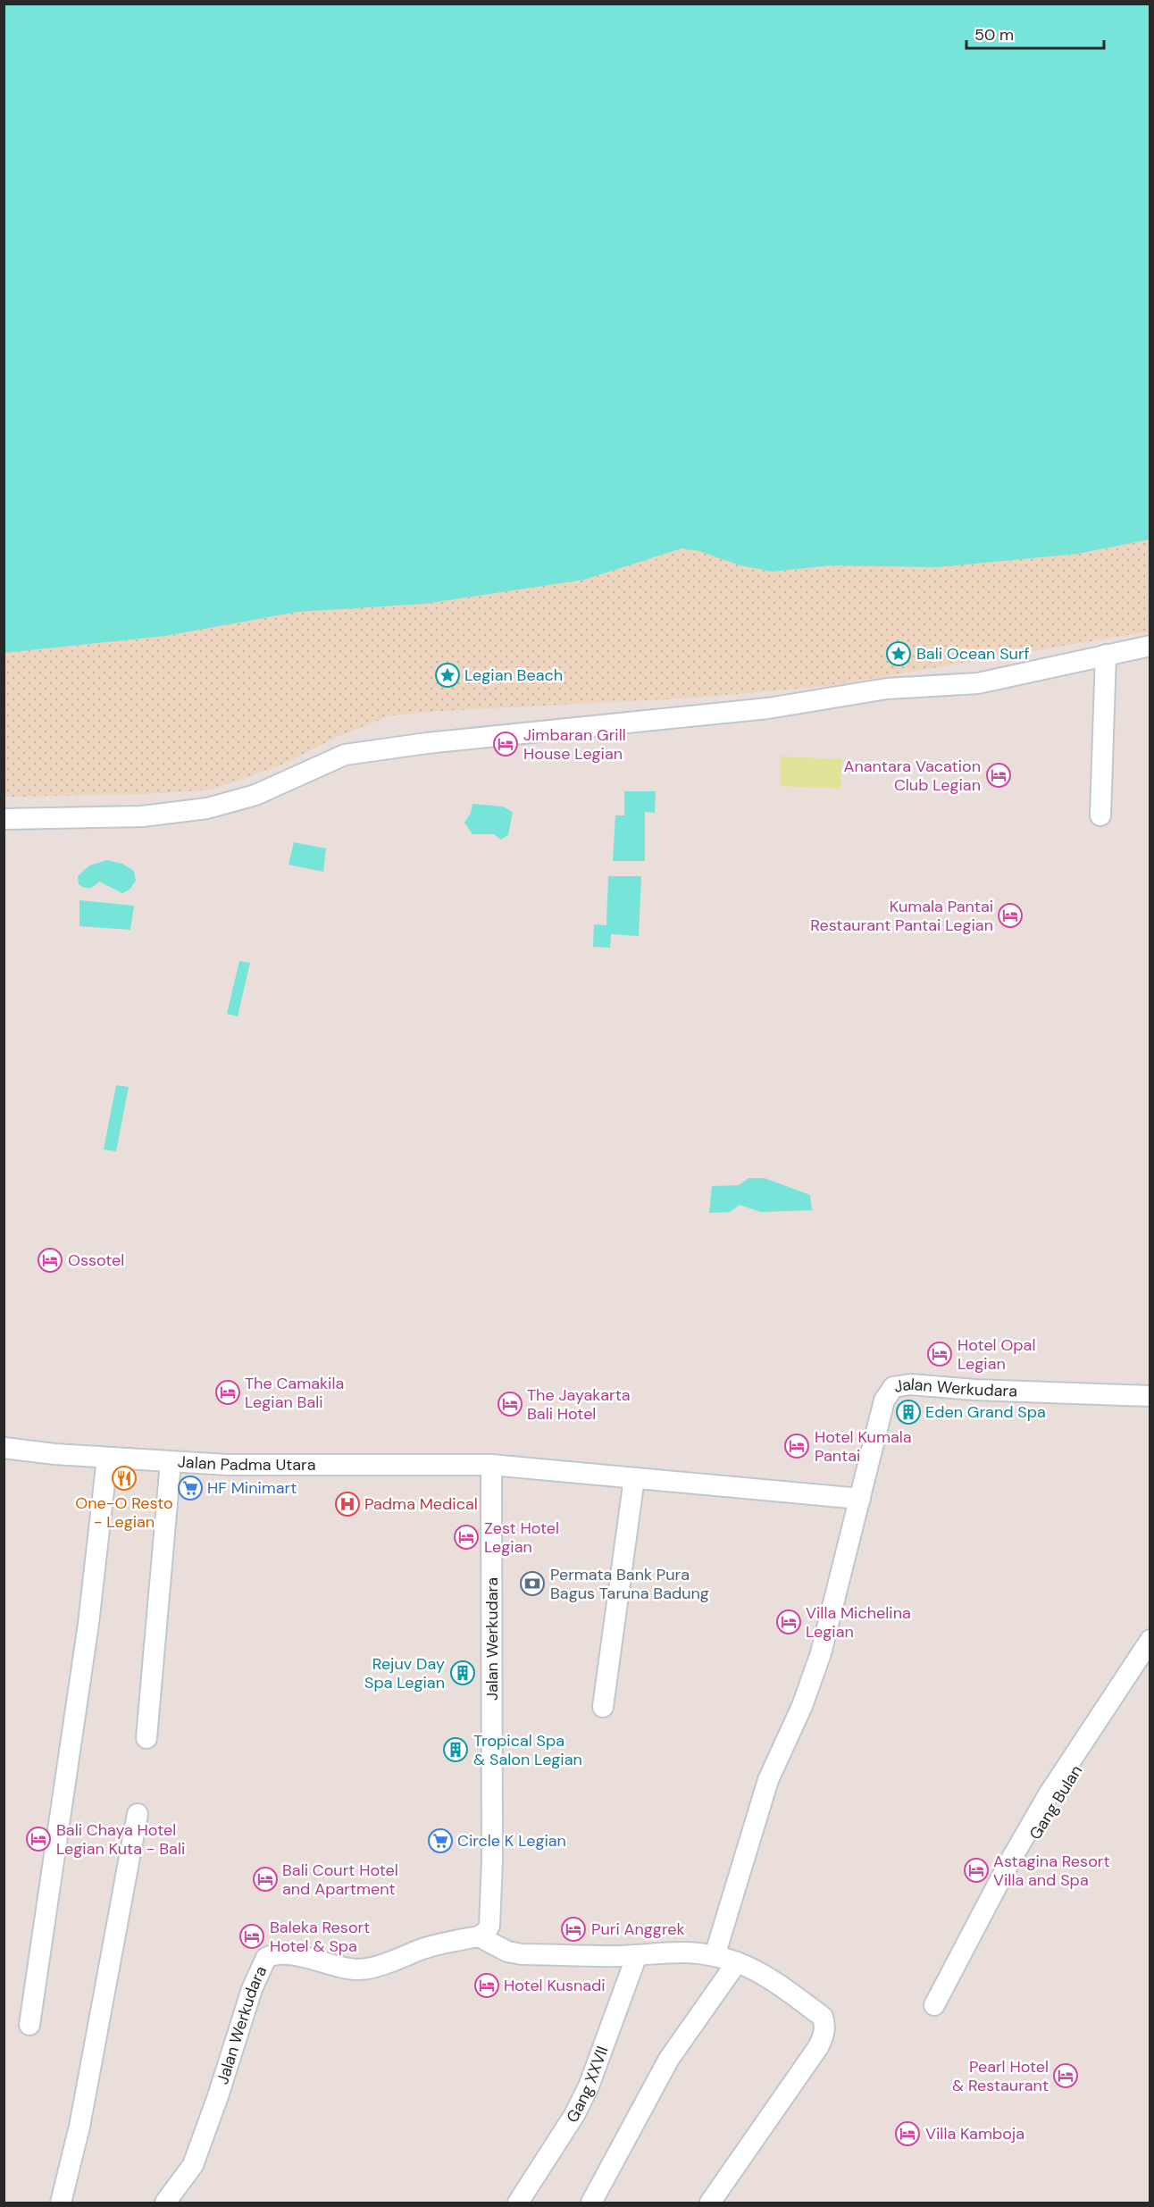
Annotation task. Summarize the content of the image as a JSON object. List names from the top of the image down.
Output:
{
  "streets": {
    "street": [
      "Jalan Werkudara",
      "Jalan Padma Utara",
      "Gang Bulan",
      "Gang XXVII"
    ]
  },
  "crossings": [
    ["Jalan Werkudara", "Jalan Padma Utara"]
  ],
  "places": {
    "place": ["Bali Ocean Surf", "Legian Beach"],
    "hotel": [
      "Jimbaran Grill House Legian",
      "Anantara Vacation Club Legian",
      "Kumala Pantai Restaurant Pantai Legian",
      "Ossotel",
      "Hotel Opal Legian",
      "The Camakila Legian Bali",
      "The Jayakarta Bali Hotel",
      "Hotel Kumala Pantai",
      "Zest Hotel Legian",
      "Villa Michelina Legian",
      "Bali Chaya Hotel Legian Kuta - Bali",
      "Astagina Resort Villa and Spa",
      "Bali Court Hotel and Apartment",
      "Puri Anggrek",
      "Baleka Resort Hotel & Spa",
      "Hotel Kusnadi",
      "Pearl Hotel & Restaurant",
      "Villa Kamboja"
    ],
    "building": ["Eden Grand Spa", "Rejuv Day Spa Legian", "Tropical Spa & Salon Legian"],
    "restaurant": ["One-O Resto - Legian"],
    "supermarket": ["HF Minimart", "Circle K Legian"],
    "hospital": ["Padma Medical"],
    "bank": ["Permata Bank Pura Bagus Taruna Badung"]
  },
  "scale_bar": "50 m"
}
